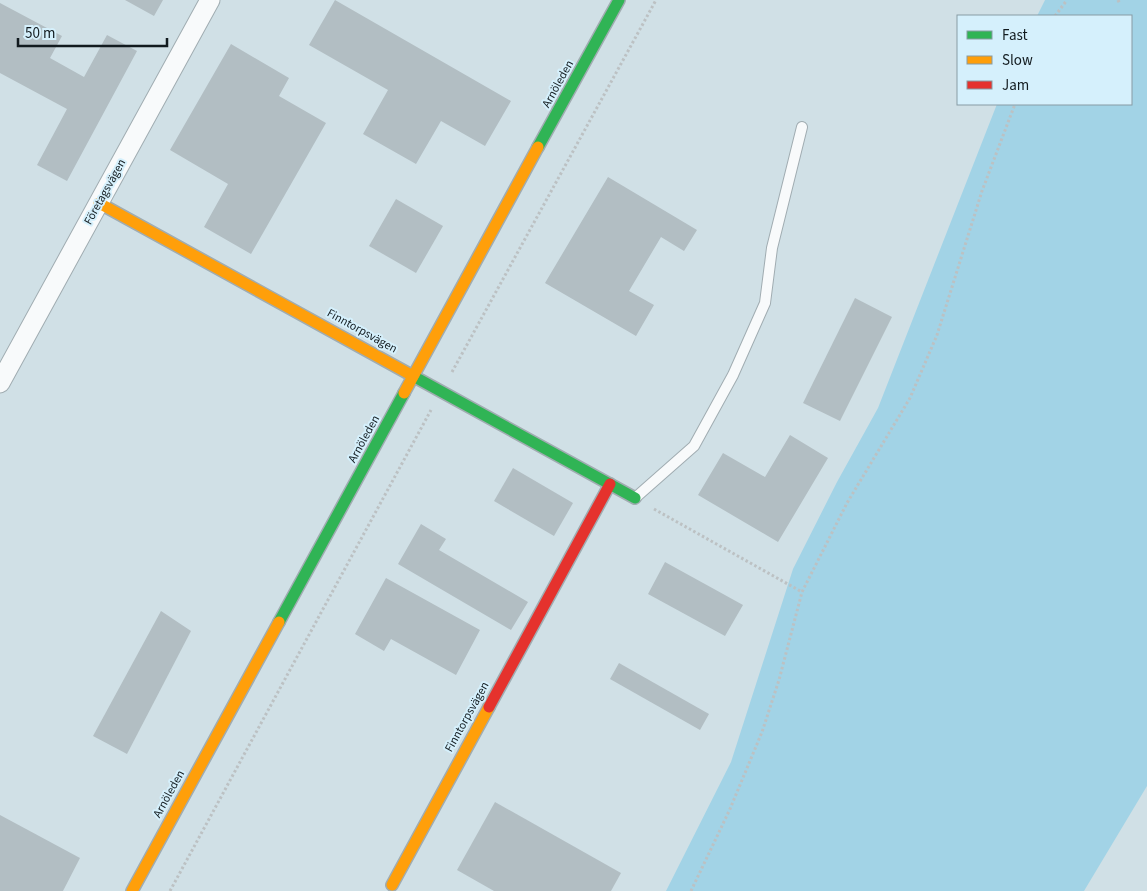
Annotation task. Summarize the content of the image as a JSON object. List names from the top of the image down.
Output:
{
  "streets": {
    "street": ["Arnöleden", "Företagsvägen", "Finntorpsvägen"]
  },
  "crossings": [
    ["Arnöleden", "Finntorpsvägen"],
    ["Företagsvägen", "Finntorpsvägen"]
  ],
  "legend": ["Fast", "Slow", "Jam"],
  "scale_bar": "50 m"
}
